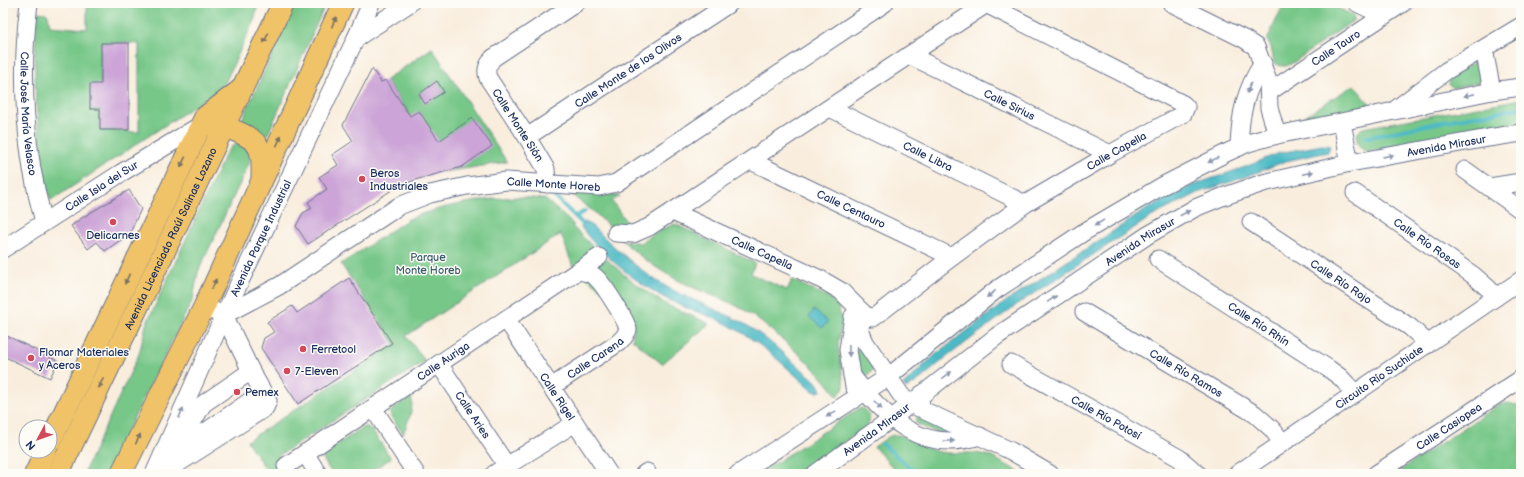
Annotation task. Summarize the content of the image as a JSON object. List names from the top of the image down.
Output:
{
  "streets": {
    "main road": ["Avenida Licenciado Raúl Salinas Lozano"],
    "street": [
      "Calle Tauro",
      "Calle Monte de los Olivos",
      "Calle Sirius",
      "Calle José María Velasco",
      "Calle Monte Sión",
      "Avenida Mirasur",
      "Calle Capella",
      "Calle Libra",
      "Calle Monte Horeb",
      "Calle Isla del Sur",
      "Calle Centauro",
      "Avenida Parque Industrial",
      "Calle Río Rosas",
      "Calle Río Rojo",
      "Calle Río Rhín",
      "Calle Carena",
      "Calle Auriga",
      "Calle Río Ramos",
      "Circuito Río Suchiate",
      "Calle Rigel",
      "Calle Aries",
      "Calle Río Potosí",
      "Calle Casiopea"
    ]
  },
  "crossings": [
    ["Calle Monte de los Olivos", "Calle Monte Sión"],
    ["Calle Sirius", "Calle Capella"],
    ["Calle José María Velasco", "Calle Isla del Sur"],
    ["Calle Monte Sión", "Calle Monte Horeb"],
    ["Calle Capella", "Calle Libra"],
    ["Calle Capella", "Calle Centauro"],
    ["Calle Monte Horeb", "Avenida Parque Industrial"],
    ["Calle Río Rosas", "Circuito Río Suchiate"],
    ["Calle Río Rojo", "Circuito Río Suchiate"],
    ["Calle Río Rhín", "Circuito Río Suchiate"],
    ["Calle Carena", "Calle Auriga"],
    ["Calle Carena", "Calle Rigel"],
    ["Calle Auriga", "Calle Rigel"],
    ["Calle Auriga", "Calle Aries"],
    ["Calle Río Ramos", "Circuito Río Suchiate"]
  ],
  "parks": ["Parque Monte Horeb"],
  "places": [
    "Beros Industriales",
    "Delicarnes",
    "Ferretool",
    "Flomar Materiales y Aceros",
    "7-Eleven",
    "Pemex"
  ],
  "north": "bottom left"
}
